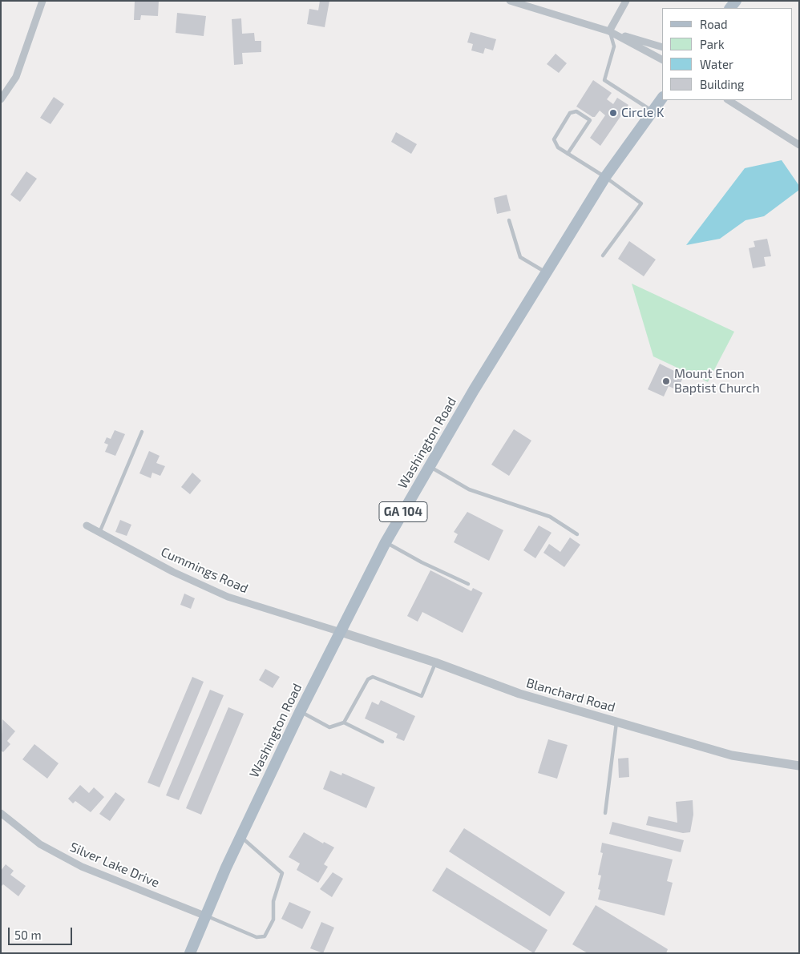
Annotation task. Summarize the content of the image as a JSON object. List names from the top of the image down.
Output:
{
  "streets": {
    "main road": ["Washington Road", "GA 104"],
    "street": ["Cummings Road", "Blanchard Road", "Silver Lake Drive"]
  },
  "crossings": [
    ["Washington Road", "Cummings Road"],
    ["Washington Road", "Blanchard Road"],
    ["Washington Road", "Silver Lake Drive"],
    ["Cummings Road", "Blanchard Road"]
  ],
  "places": ["Circle K", "Mount Enon Baptist Church"],
  "legend": [
    "Road",
    "Park",
    "Water",
    "Building"
  ],
  "scale_bar": "50 m"
}
